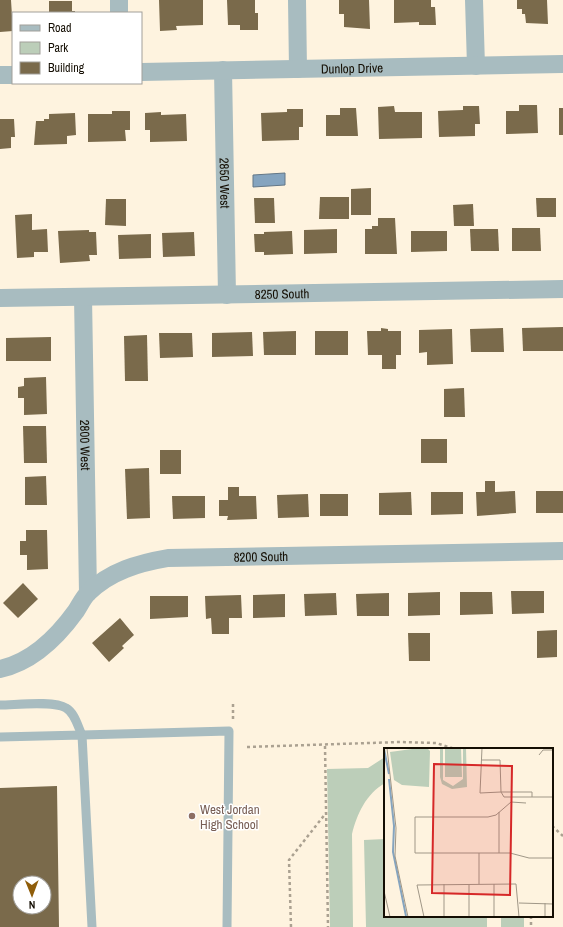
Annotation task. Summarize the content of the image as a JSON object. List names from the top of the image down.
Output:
{
  "streets": {
    "street": [
      "Dunlop Drive",
      "2850 West",
      "8250 South",
      "2800 West",
      "8200 South"
    ]
  },
  "crossings": [
    ["Dunlop Drive", "2850 West"],
    ["2850 West", "8250 South"],
    ["8250 South", "2800 West"],
    ["2800 West", "8200 South"]
  ],
  "places": ["West Jordan High School"],
  "legend": ["Road", "Park", "Building"],
  "north": "bottom"
}
